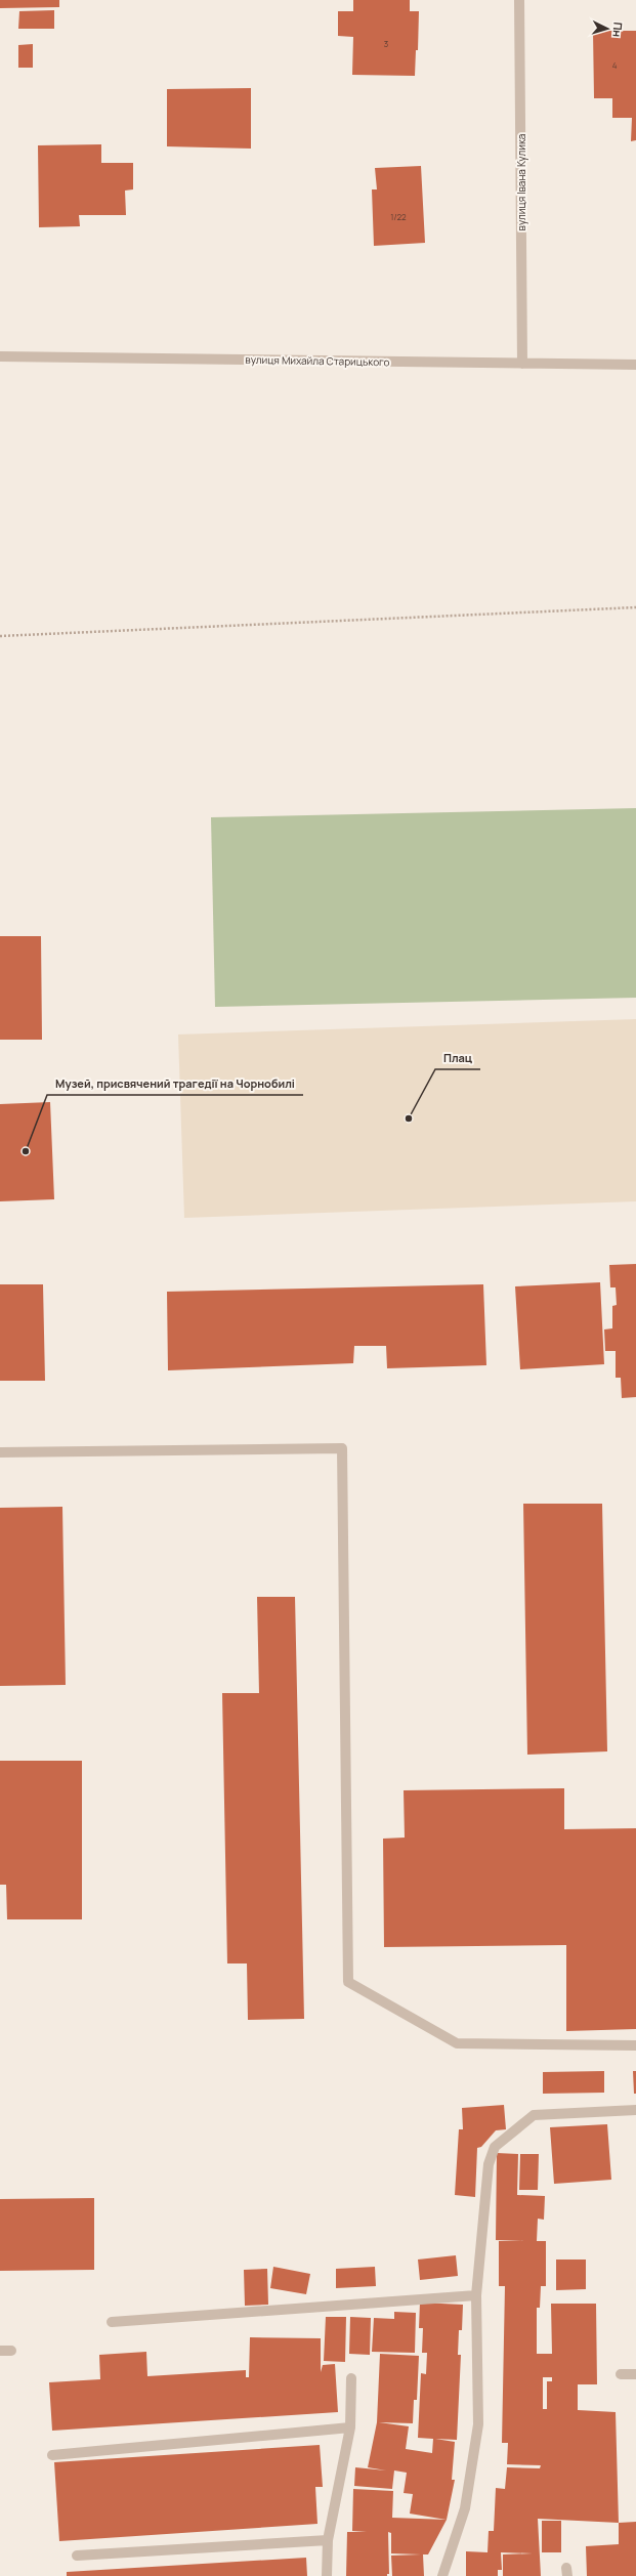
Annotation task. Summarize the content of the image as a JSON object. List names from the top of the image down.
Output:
{
  "streets": {
    "street": ["вулиця Івана Кулика", "вулиця Михайла Старицького"]
  },
  "crossings": [
    ["вулиця Івана Кулика", "вулиця Михайла Старицького"]
  ],
  "places": ["Плац", "Музей, присвячений трагедії на Чорнобилі"],
  "house_numbers": ["3", "4", "1/22"],
  "north": "right"
}
